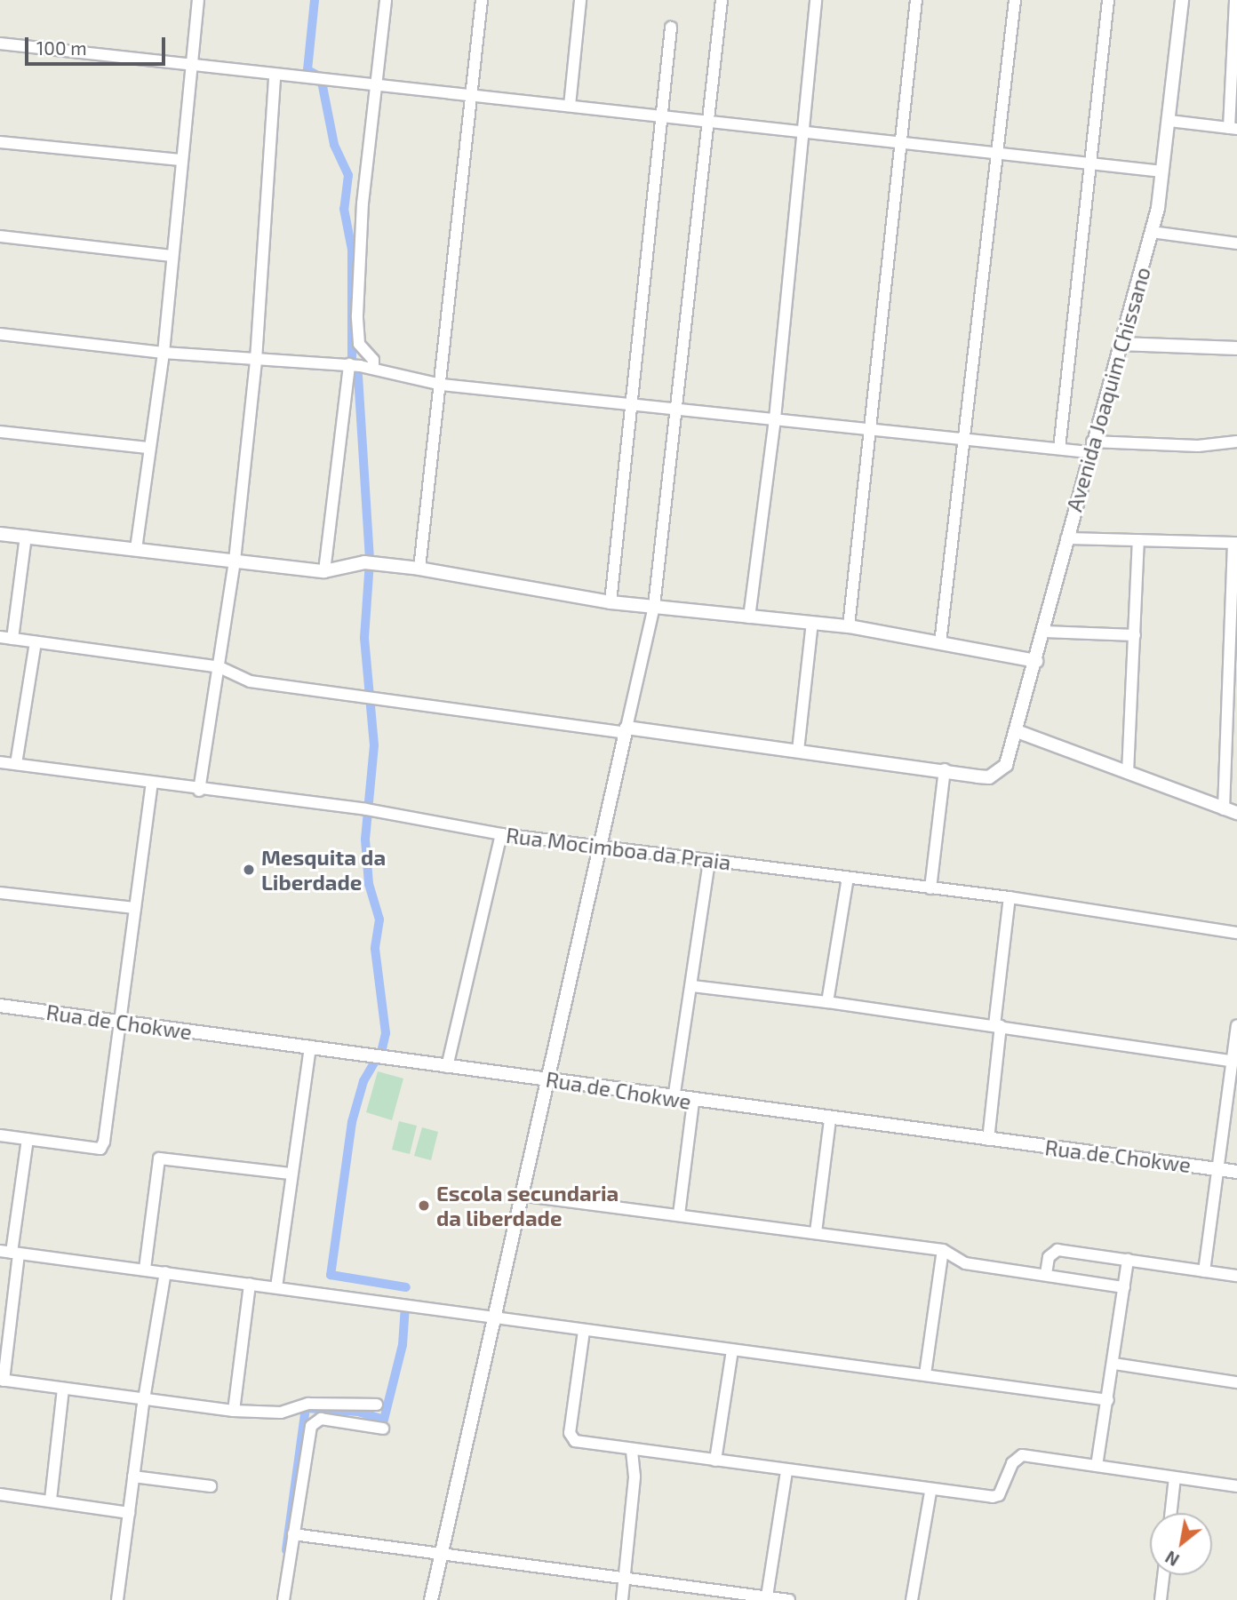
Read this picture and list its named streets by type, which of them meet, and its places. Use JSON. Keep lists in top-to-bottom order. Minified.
{"streets":{"street":["Avenida Joaquim Chissano","Rua Mocimboa da Praia","Rua de Chokwe"]},"places":["Mesquita da Liberdade","Escola secundaria da liberdade"],"scale_bar":"100 m","north":"bottom left"}
